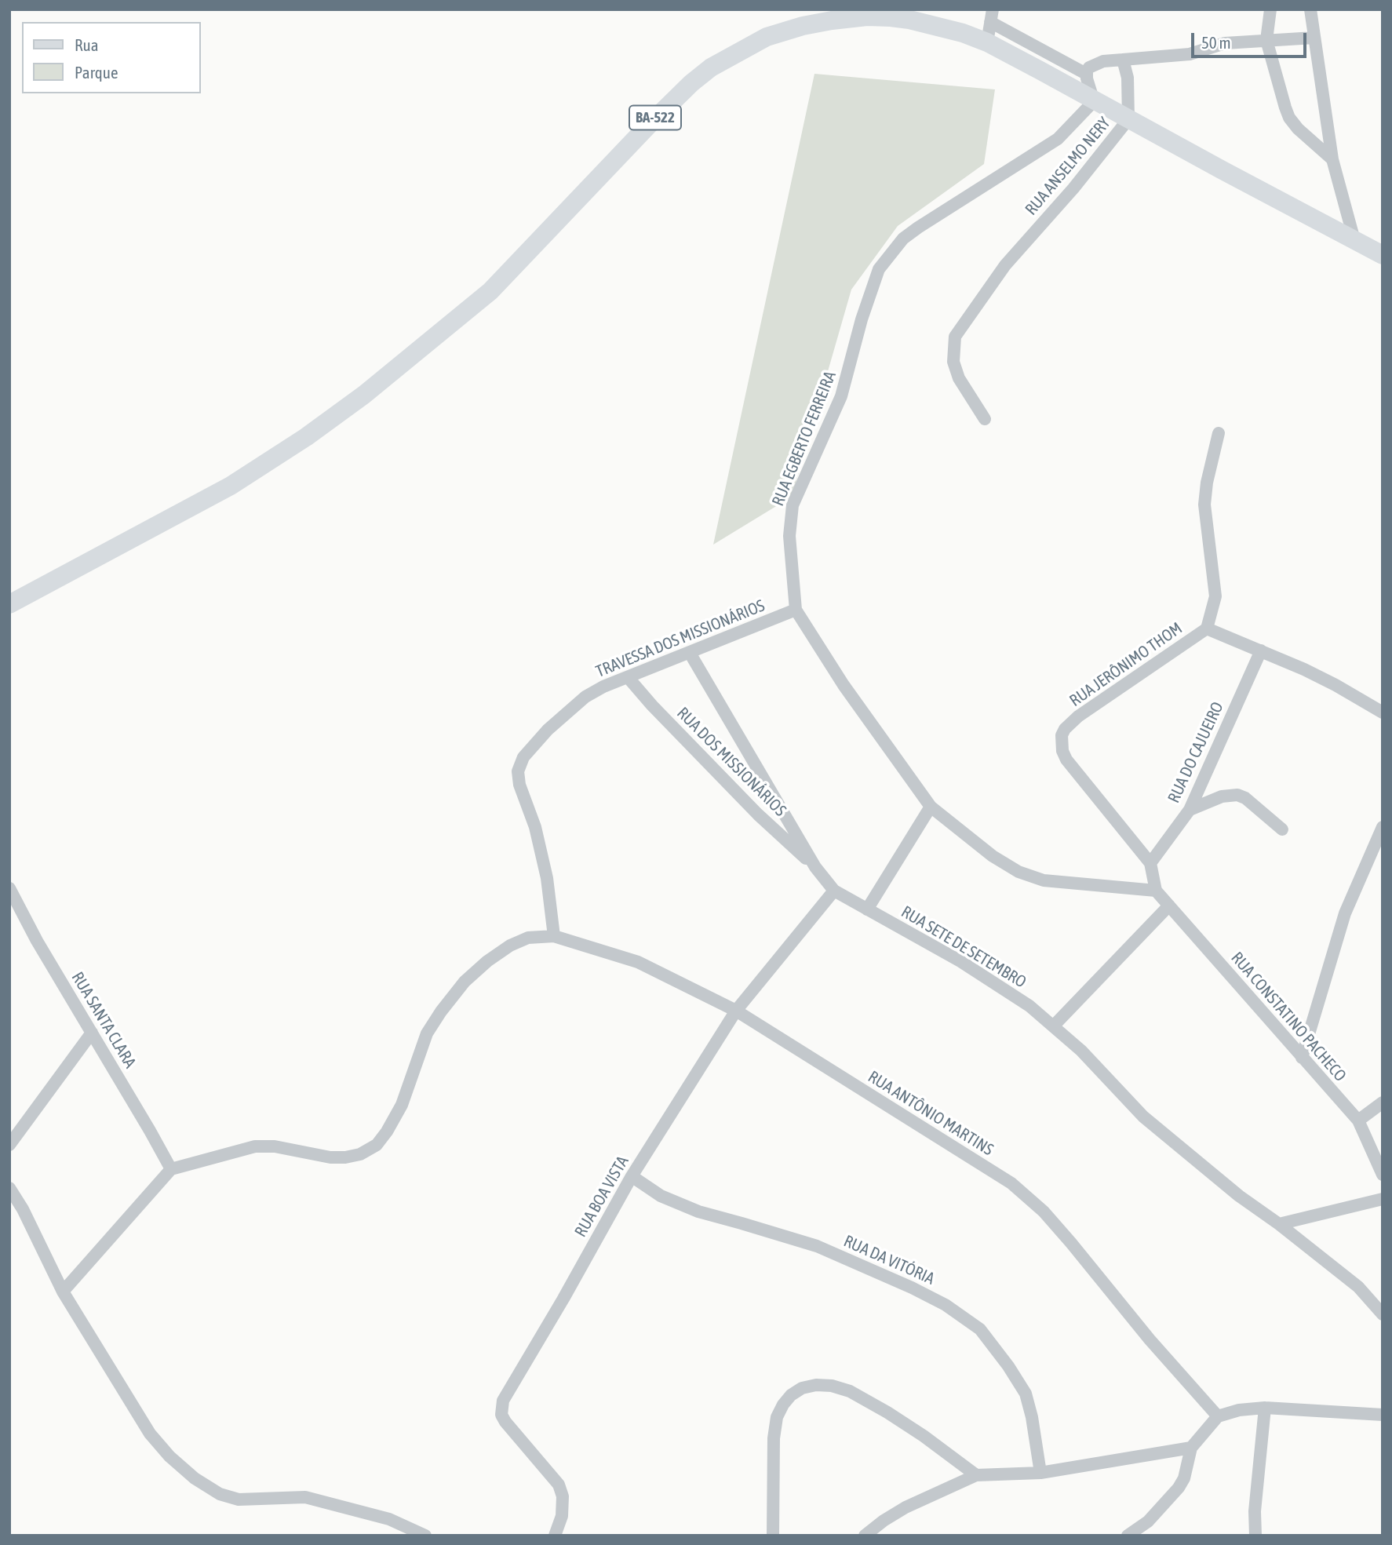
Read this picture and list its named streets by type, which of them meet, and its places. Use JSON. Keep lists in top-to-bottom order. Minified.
{"streets":{"main road":["BA-522"],"street":["RUA ANSELMO NERY","RUA EGBERTO FERREIRA","TRAVESSA DOS MISSIONÁRIOS","RUA JERÔNIMO THOM","RUA DO CAJUEIRO","RUA DOS MISSIONÁRIOS","RUA SETE DE SETEMBRO","RUA CONSTATINO PACHECO","RUA SANTA CLARA","RUA ANTÔNIO MARTINS","RUA BOA VISTA","RUA DA VITÓRIA"]},"crossings":[["BA-522","RUA ANSELMO NERY"],["BA-522","RUA EGBERTO FERREIRA"],["RUA EGBERTO FERREIRA","TRAVESSA DOS MISSIONÁRIOS"],["RUA EGBERTO FERREIRA","RUA CONSTATINO PACHECO"],["TRAVESSA DOS MISSIONÁRIOS","RUA DOS MISSIONÁRIOS"],["TRAVESSA DOS MISSIONÁRIOS","RUA SETE DE SETEMBRO"],["TRAVESSA DOS MISSIONÁRIOS","RUA ANTÔNIO MARTINS"],["RUA JERÔNIMO THOM","RUA DO CAJUEIRO"],["RUA DOS MISSIONÁRIOS","RUA SETE DE SETEMBRO"],["RUA SETE DE SETEMBRO","RUA BOA VISTA"],["RUA ANTÔNIO MARTINS","RUA BOA VISTA"],["RUA BOA VISTA","RUA DA VITÓRIA"]],"legend":["Rua","Parque"],"scale_bar":"50 m"}
